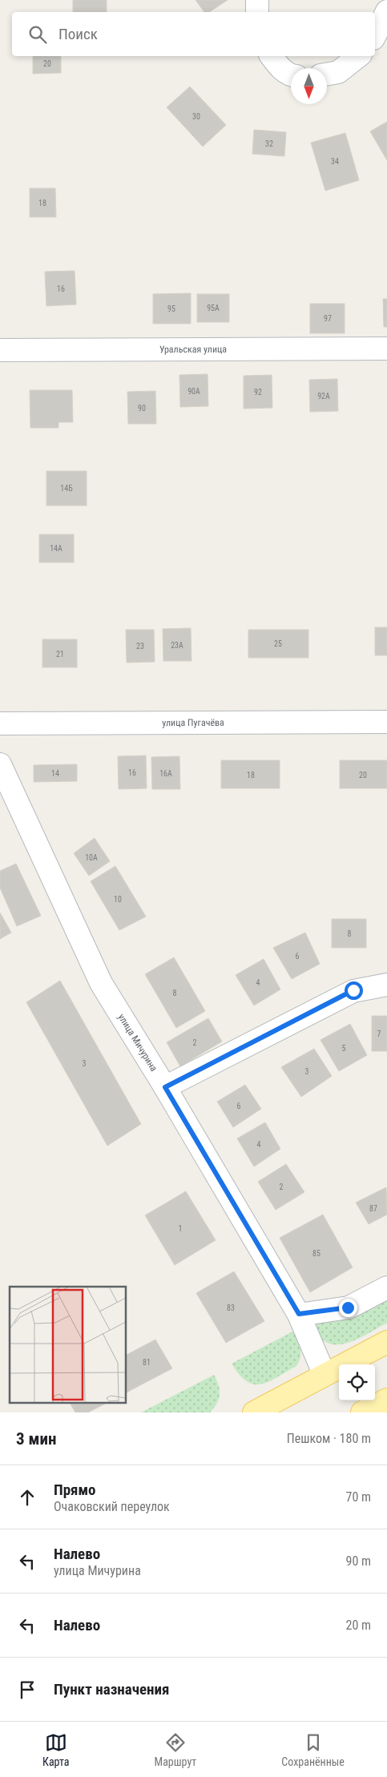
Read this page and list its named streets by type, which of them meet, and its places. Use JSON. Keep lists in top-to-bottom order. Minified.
{"streets":{"street":["Уральская улица","улица Пугачёва","улица Мичурина"]},"house_numbers":["20","30","32","34","18","16","95А","95","97","90А","92","92А","90","14Б","14А","25","23А","23","21","16","14","16А","18","20","10А","10","8","6","4","8","7","2","5","3","3","6","4","2","87","1","85","83","81"],"north":"bottom","page":{"search":"Поиск","heading":["3 мин","Пешком · 180 m"],"list":[["Прямо","Очаковский переулок","70 m"],["Налево","улица Мичурина","90 m"],["Налево","20 m"],"Пункт назначения"],"nav":["Карта","Маршрут","Сохранённые"]}}
